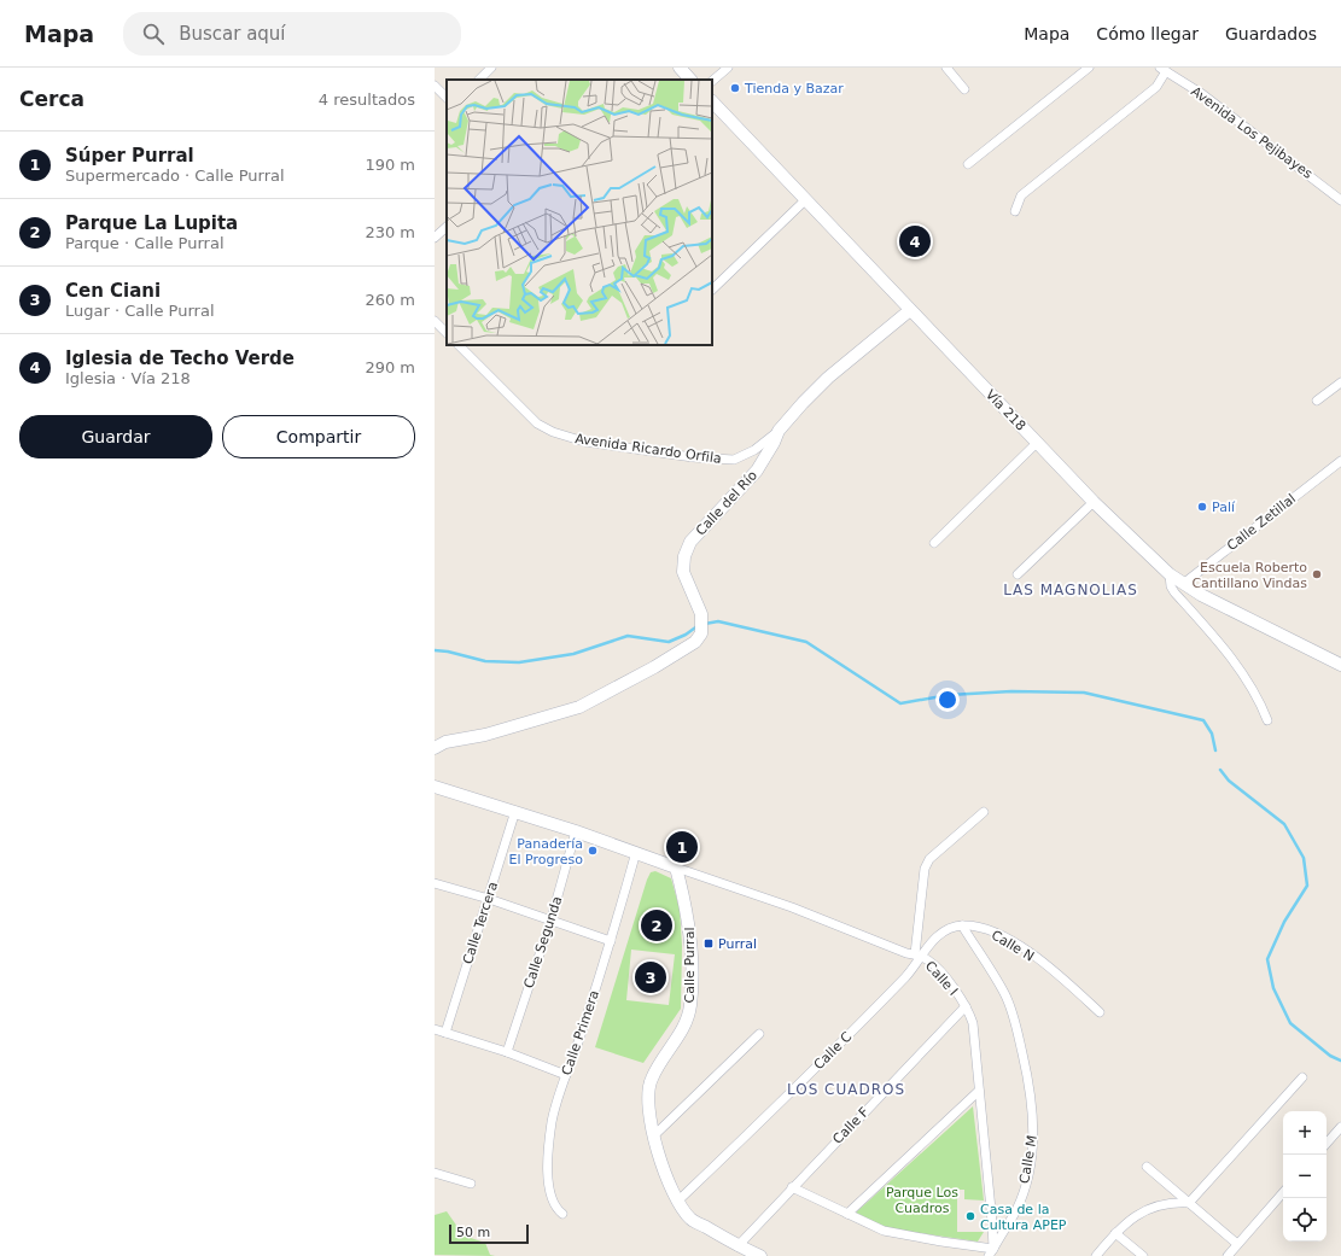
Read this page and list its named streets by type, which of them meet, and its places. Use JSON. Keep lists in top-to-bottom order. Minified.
{"streets":{"street":["Avenida Los Pejibayes","Vía 218","Avenida Ricardo Orfila","Calle del Río","Calle Zetillal","Calle Tercera","Calle Segunda","Calle N","Calle Purral","Calle I","Calle Primera","Calle C","Calle F","Calle M"]},"crossings":[["Vía 218","Calle del Río"],["Vía 218","Calle Zetillal"],["Avenida Ricardo Orfila","Calle del Río"],["Calle N","Calle M"],["Calle Purral","Calle I"],["Calle Purral","Calle C"],["Calle Purral","Calle F"],["Calle I","Calle C"],["Calle I","Calle F"],["Calle I","Calle M"]],"districts":["LAS MAGNOLIAS","LOS CUADROS"],"parks":["Parque Los Cuadros"],"places":{"other":["Tienda y Bazar","Palí","Escuela Roberto Cantillano Vindas","Panadería El Progreso","Casa de la Cultura APEP"],"transit":["Purral"]},"scale_bar":"50 m","page":{"header":"Mapa","search":"Buscar aquí","nav":["Mapa","Cómo llegar","Guardados"],"heading":["Cerca","4 resultados"],"list":[{"mark":"1","name":"Súper Purral","note":"Supermercado · Calle Purral","value":"190 m"},{"mark":"2","name":"Parque La Lupita","note":"Parque · Calle Purral","value":"230 m"},{"mark":"3","name":"Cen Ciani","note":"Lugar · Calle Purral","value":"260 m"},{"mark":"4","name":"Iglesia de Techo Verde","note":"Iglesia · Vía 218","value":"290 m"}],"pins":["4","1","2","3"],"buttons":["Guardar","Compartir"],"map_buttons":["+","−"],"scale":"50 m"}}
